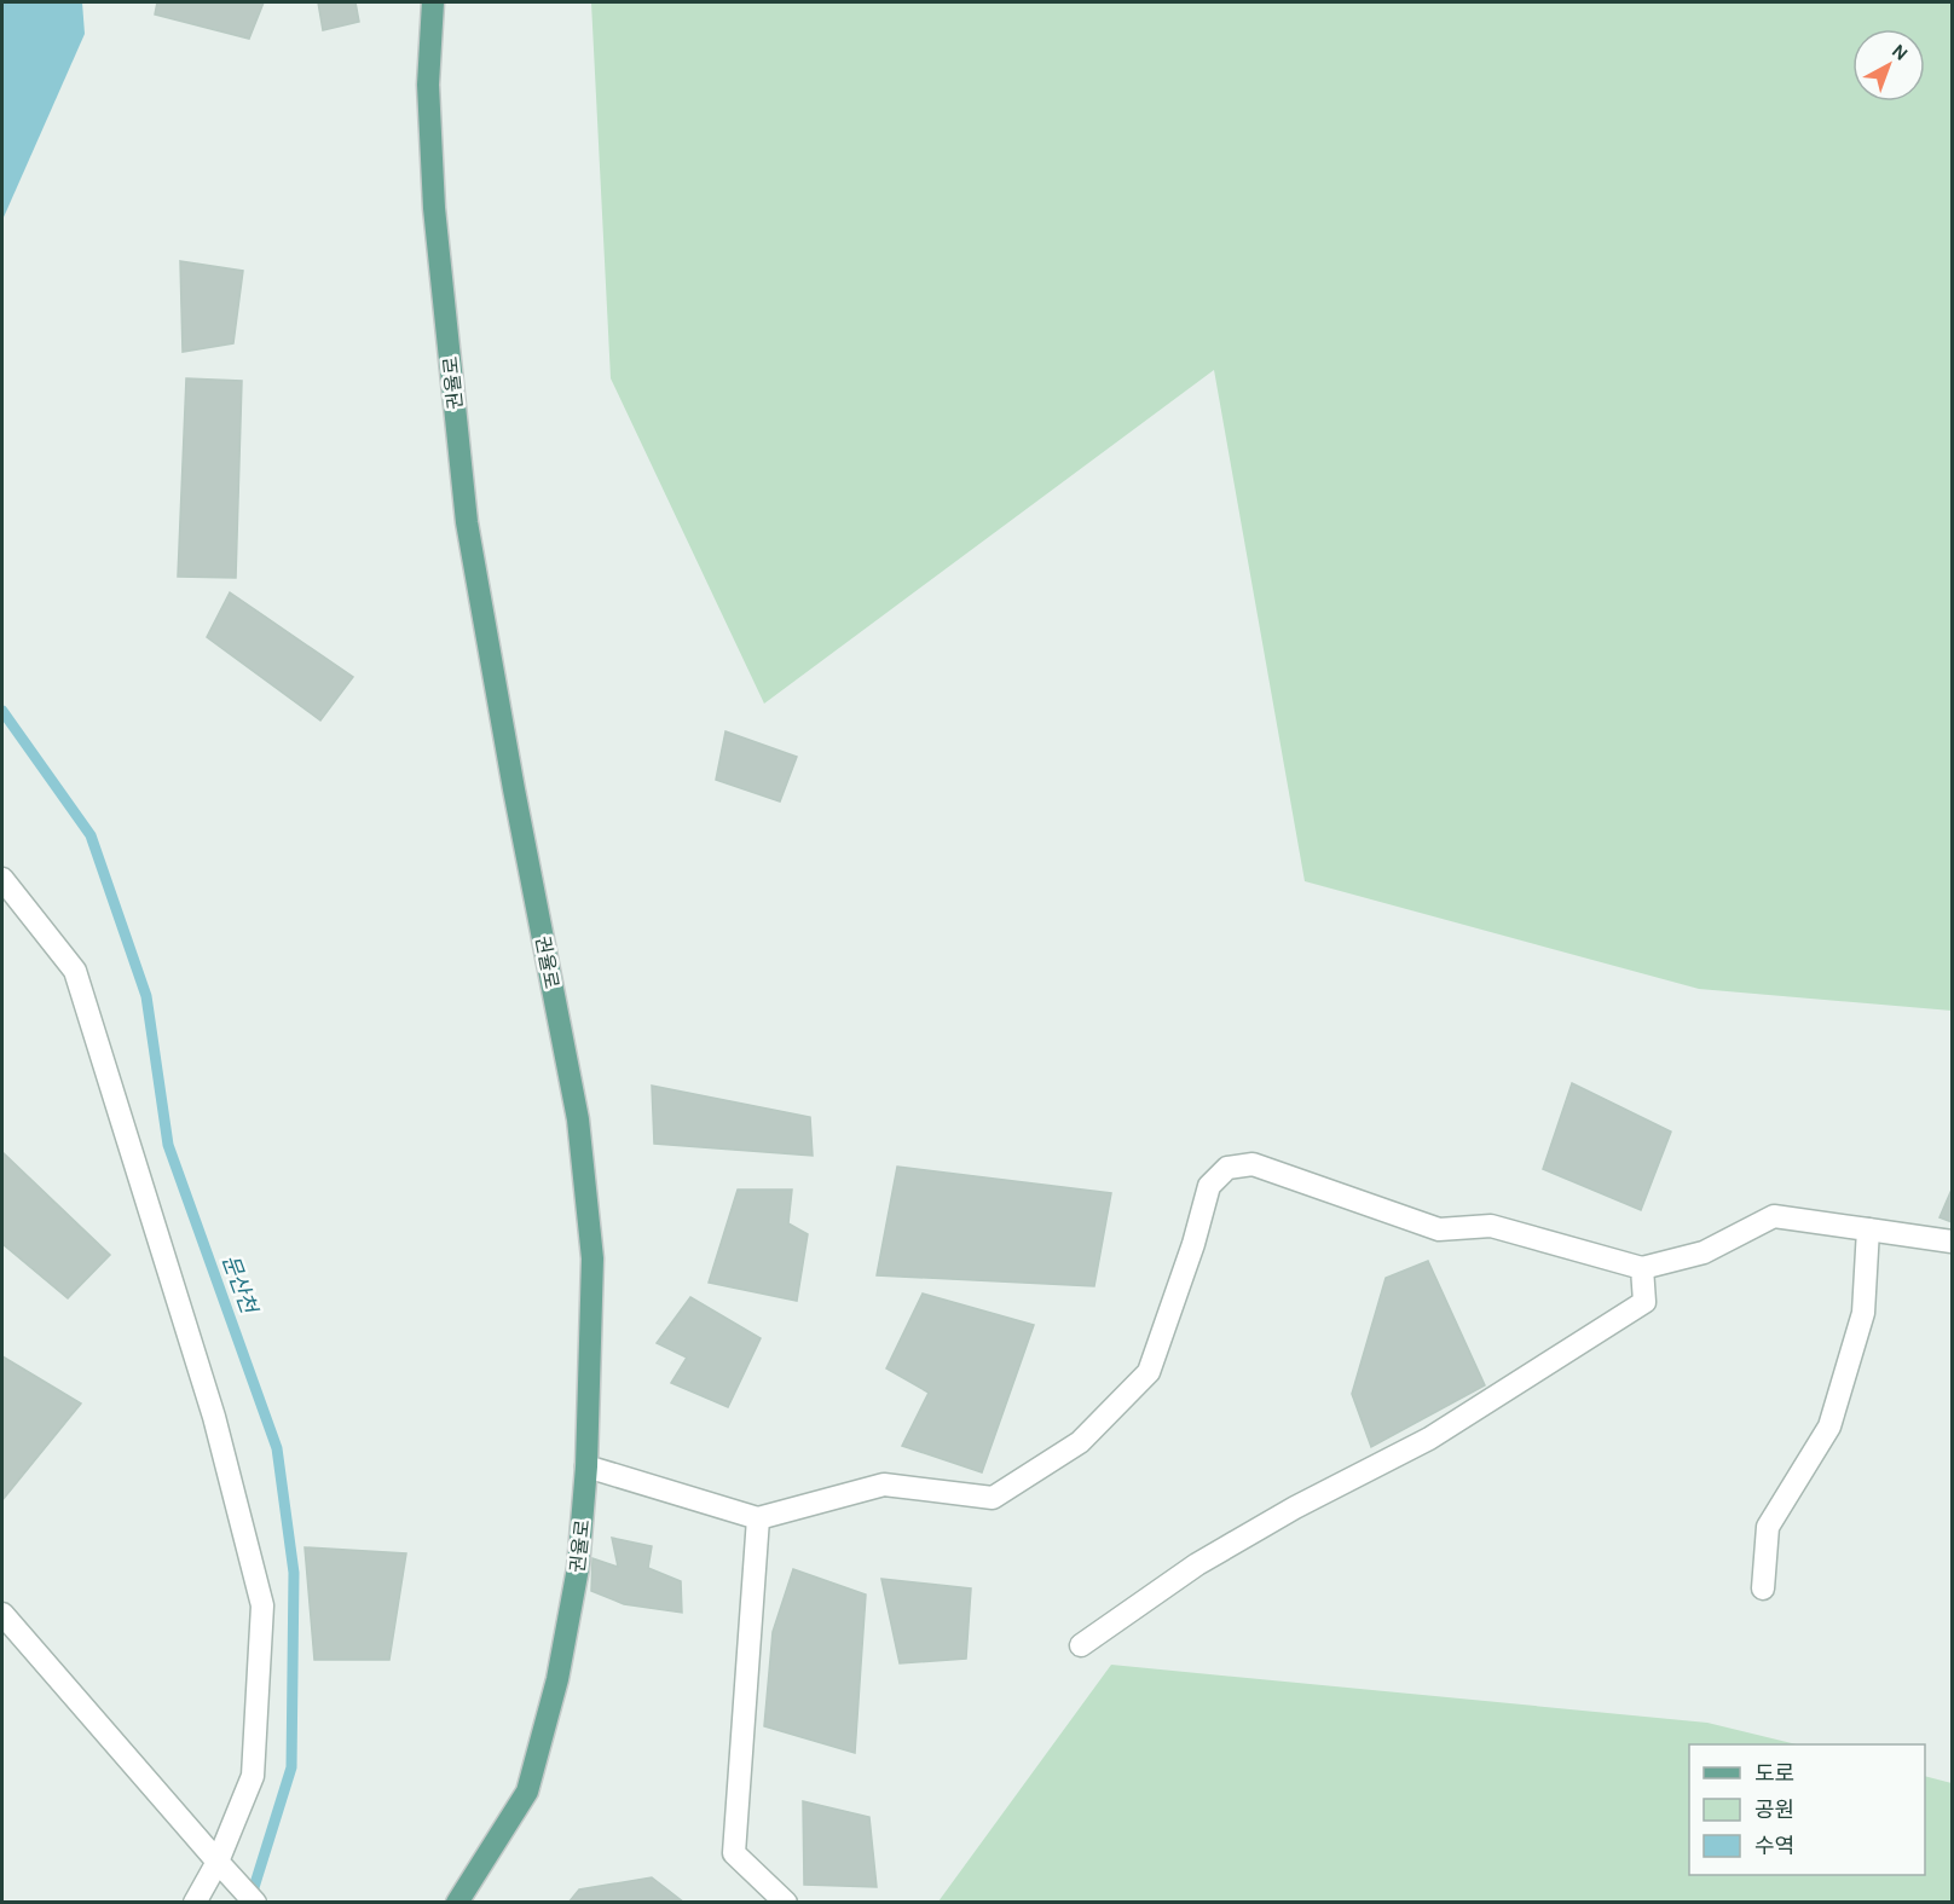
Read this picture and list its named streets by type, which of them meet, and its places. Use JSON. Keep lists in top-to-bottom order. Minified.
{"streets":{"main road":["권율로"]},"water":["문산천"],"legend":["도로","공원","수역"],"north":"top right"}
